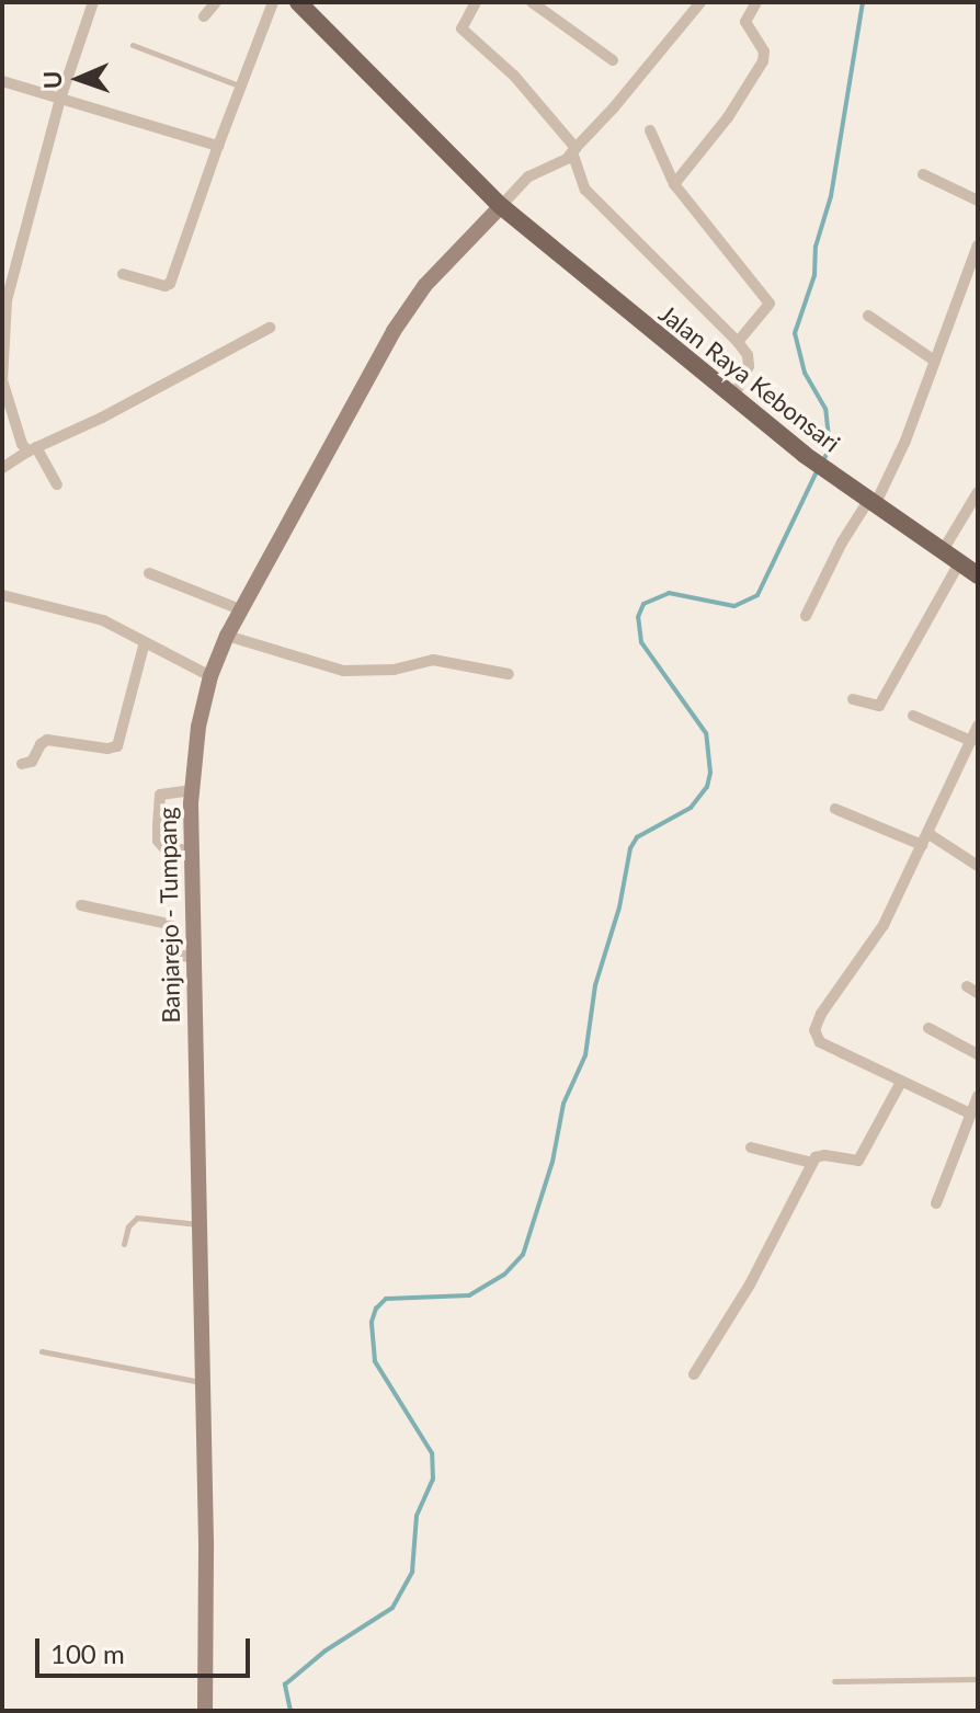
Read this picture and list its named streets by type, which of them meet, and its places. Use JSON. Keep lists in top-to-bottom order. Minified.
{"streets":{"main road":["Jalan Raya Kebonsari","Banjarejo - Tumpang"]},"crossings":[["Jalan Raya Kebonsari","Banjarejo - Tumpang"]],"scale_bar":"100 m","north":"left"}
